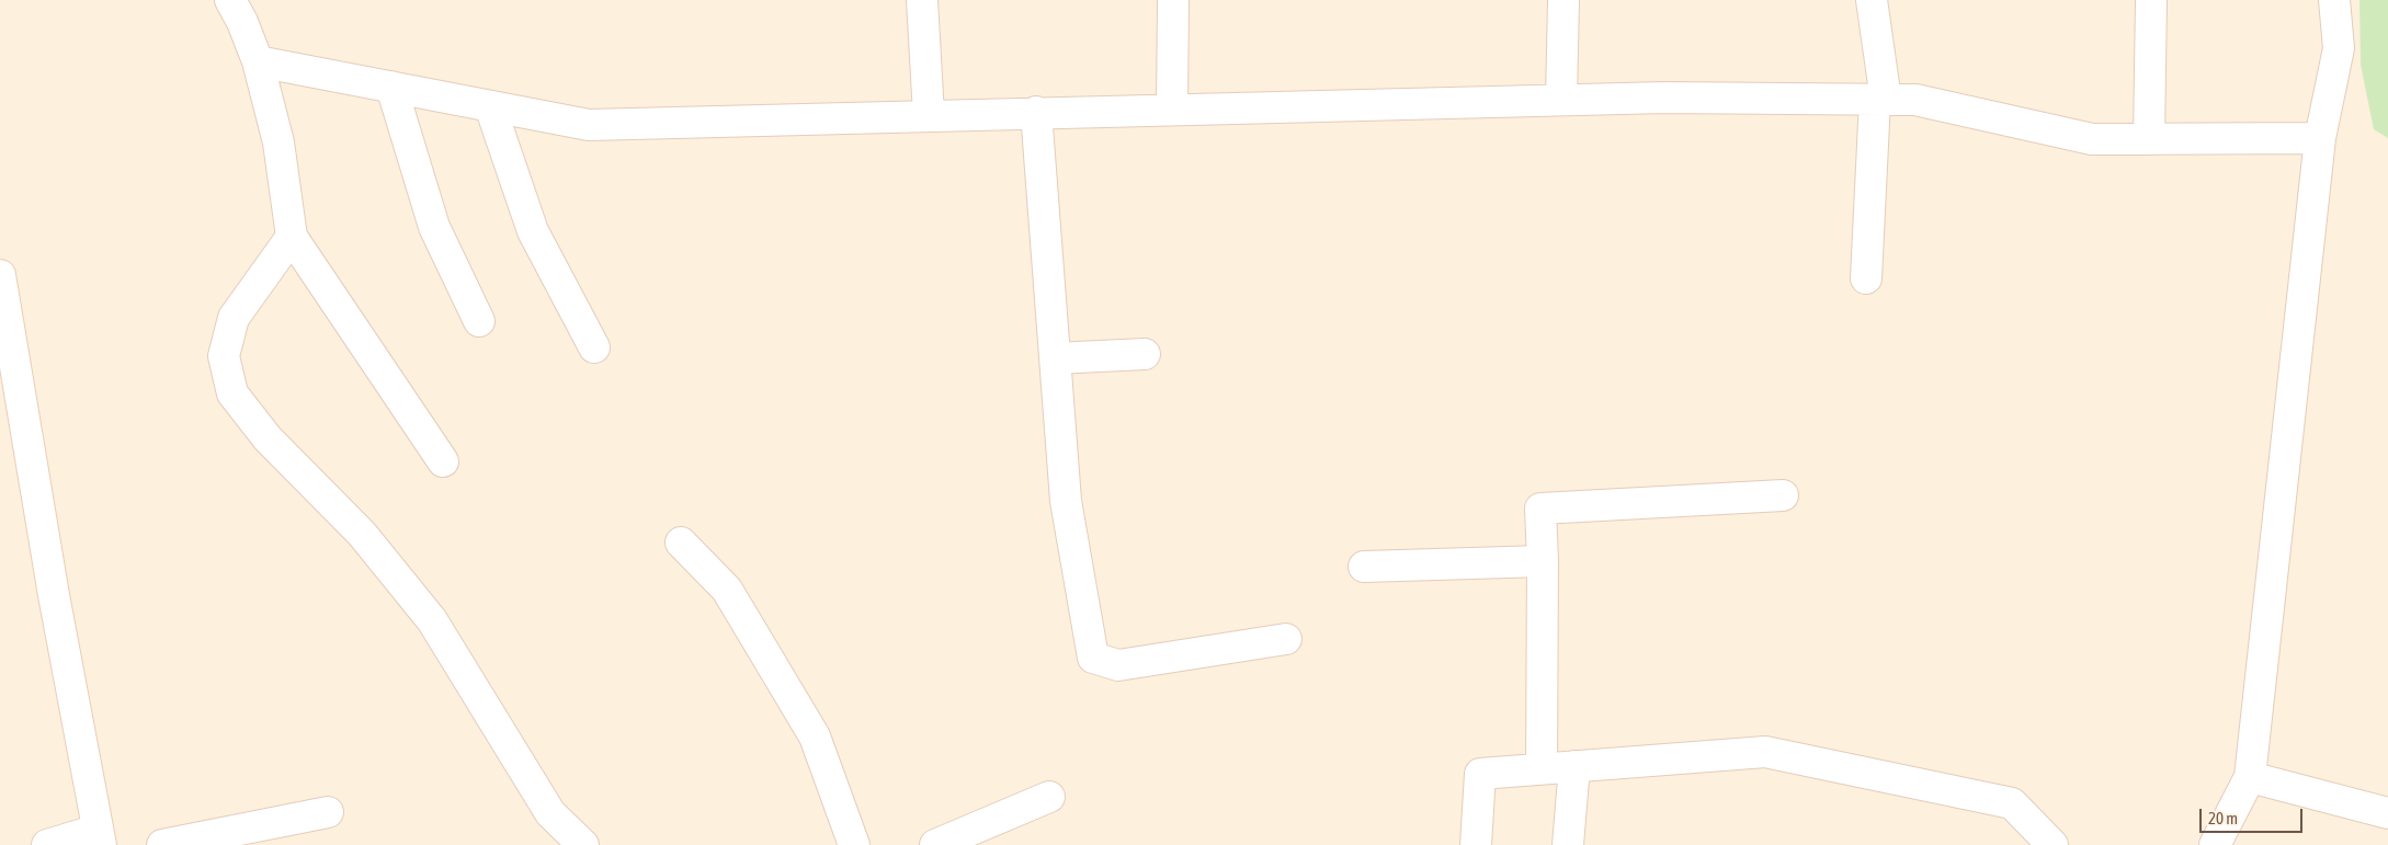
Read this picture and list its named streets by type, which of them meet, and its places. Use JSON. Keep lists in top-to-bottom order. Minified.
{"scale_bar":"20 m"}
